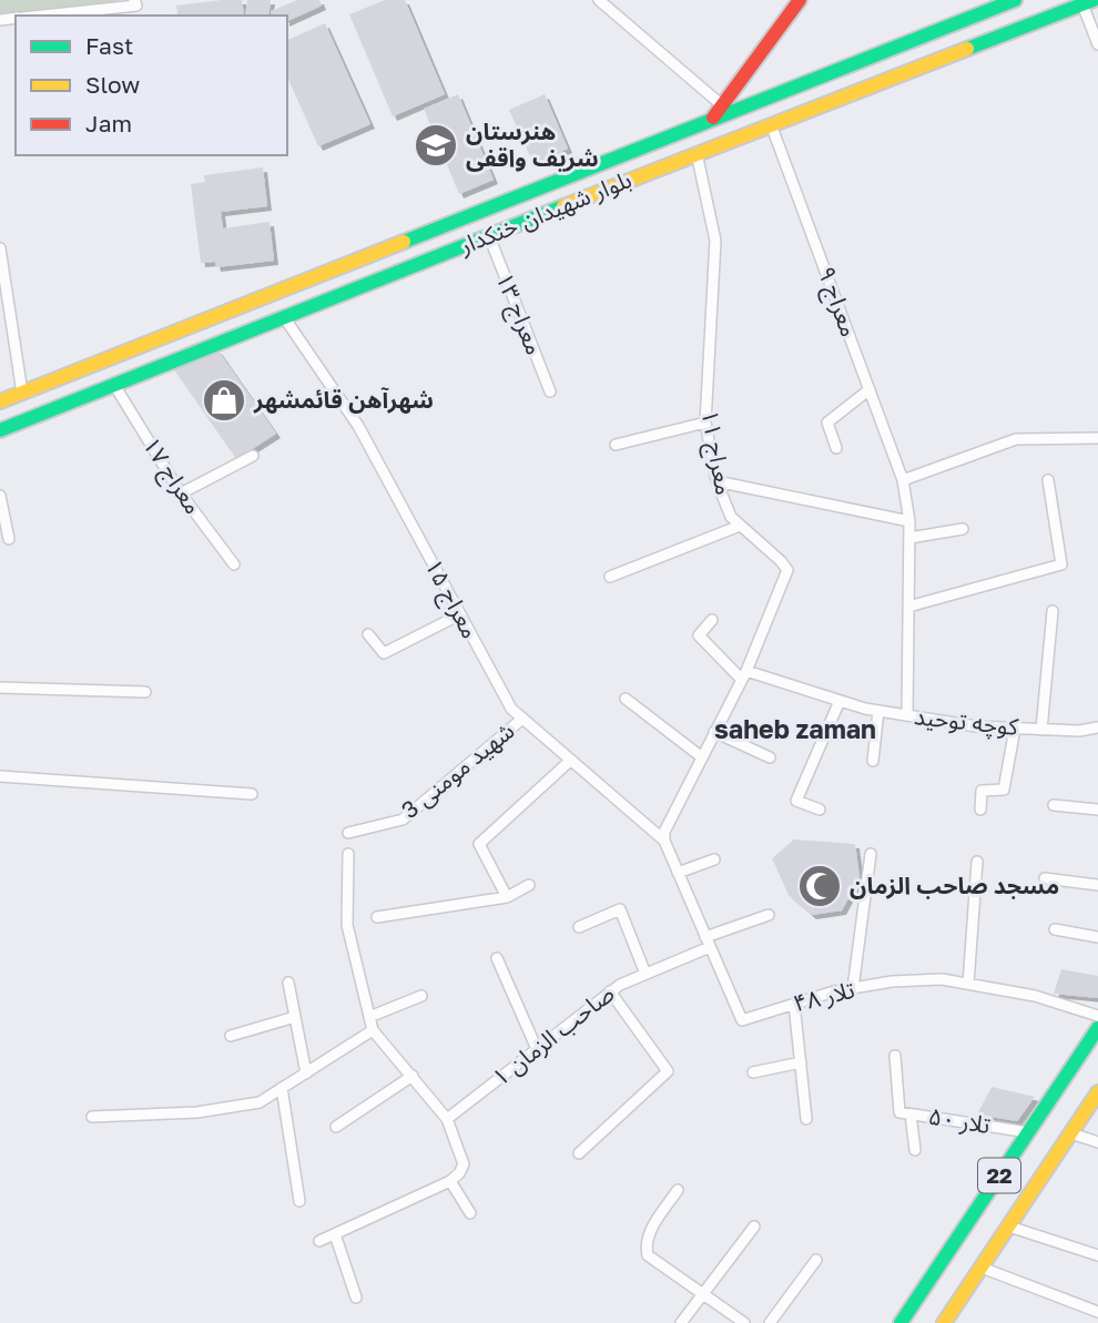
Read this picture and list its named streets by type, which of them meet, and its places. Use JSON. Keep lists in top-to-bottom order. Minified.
{"streets":{"main road":["بلوار شهیدان خنکدار","22"],"street":["معراج ۹","معراج ۱۳","معراج ۱۱","معراج ۱۷","معراج ۱۵","کوچه توحید","شهید مومنی 3","تلار ۴۸","صاحب الزمان ۱","تلار ۵۰"]},"crossings":[["بلوار شهیدان خنکدار","معراج ۹"],["بلوار شهیدان خنکدار","معراج ۱۳"],["بلوار شهیدان خنکدار","معراج ۱۱"],["بلوار شهیدان خنکدار","معراج ۱۷"],["بلوار شهیدان خنکدار","معراج ۱۵"],["معراج ۹","کوچه توحید"],["معراج ۱۱","معراج ۱۵"],["معراج ۱۱","کوچه توحید"],["معراج ۱۱","تلار ۴۸"],["معراج ۱۵","شهید مومنی 3"],["معراج ۱۵","تلار ۴۸"],["تلار ۴۸","صاحب الزمان ۱"],["تلار ۵۰","22"]],"districts":["saheb zaman"],"places":{"school or university":["هنرستان شریف واقفی"],"shop":["شهرآهن قائمشهر"],"mosque":["مسجد صاحب الزمان"]},"legend":["Fast","Slow","Jam"]}
